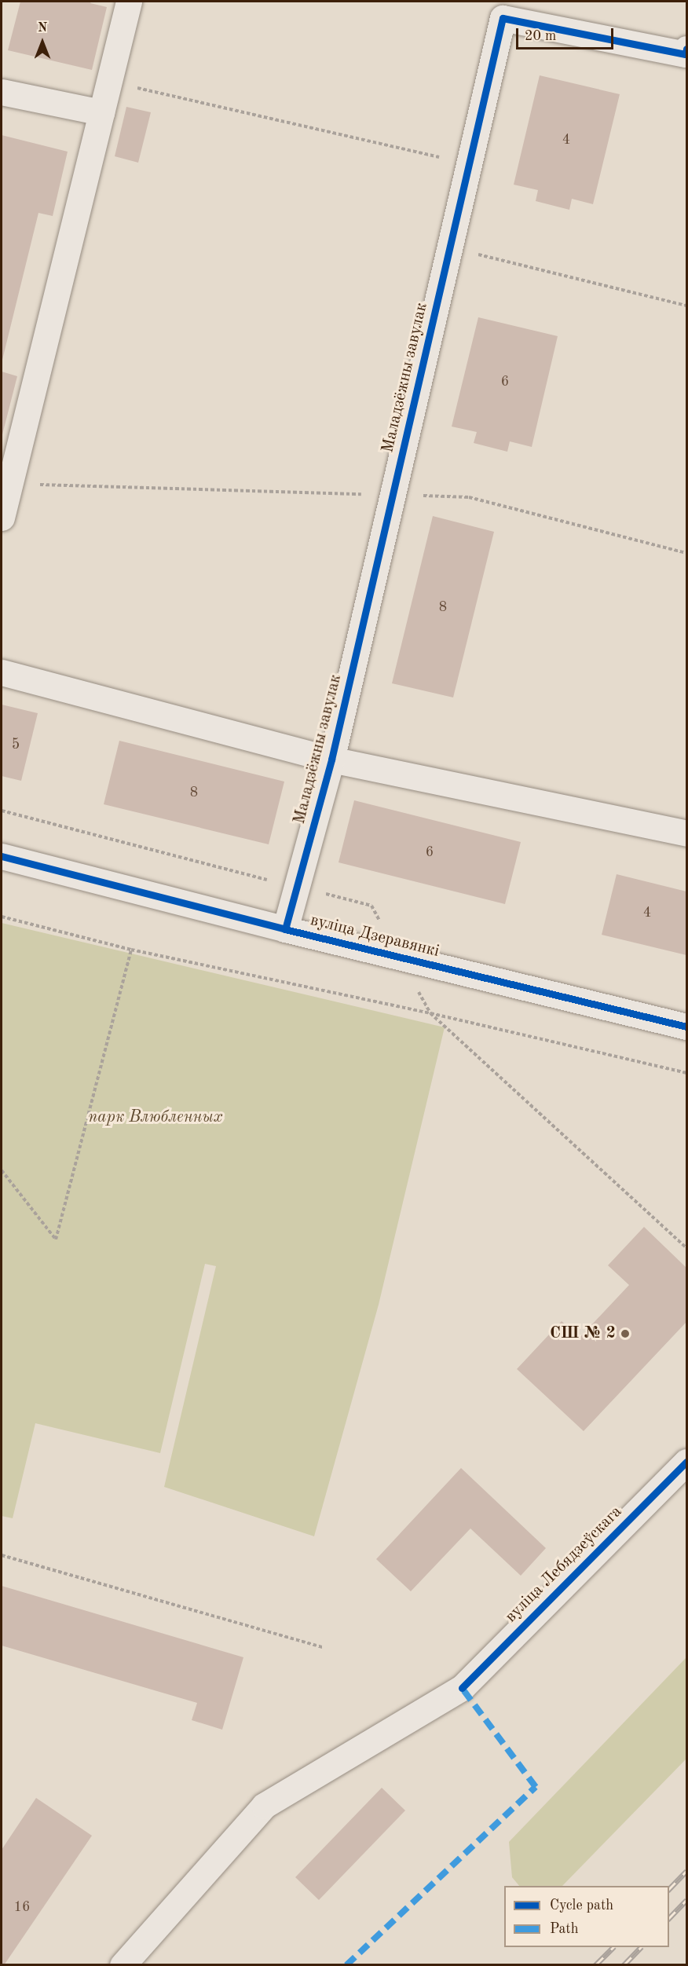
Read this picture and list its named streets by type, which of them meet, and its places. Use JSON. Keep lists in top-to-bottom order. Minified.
{"streets":{"street":["Маладзёжны завулак","вуліца Дзеравянкі","вуліца Лебядзеўскага"]},"crossings":[["Маладзёжны завулак","вуліца Дзеравянкі"]],"parks":["парк Влюбленных"],"places":["СШ № 2"],"house_numbers":["4","6","8","5","8","6","4","16"],"legend":["Cycle path","Path"],"scale_bar":"20 m","north":"top"}
